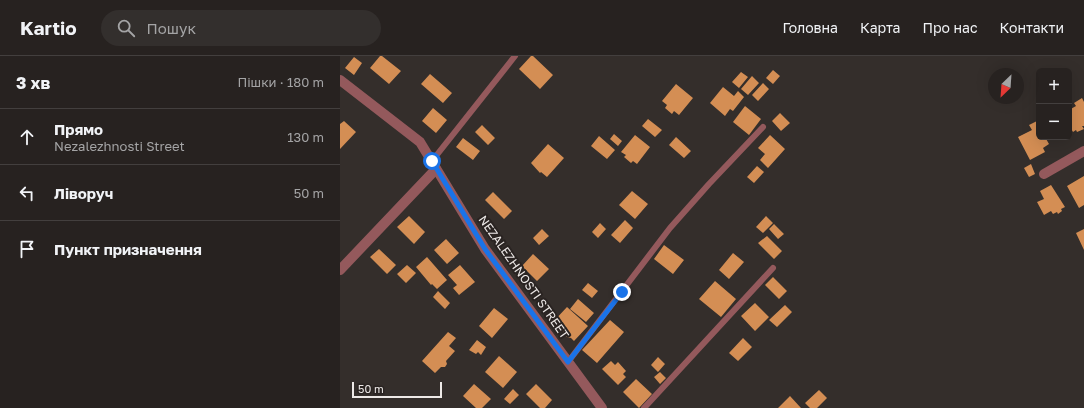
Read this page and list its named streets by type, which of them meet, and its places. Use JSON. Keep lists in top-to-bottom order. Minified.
{"streets":{"street":["NEZALEZHNOSTI STREET"]},"scale_bar":"50 m","north":"bottom left","page":{"header":"Kartio","search":"Пошук","nav":["Головна","Карта","Про нас","Контакти"],"heading":["3 хв","Пішки · 180 m"],"map_buttons":["+","−"],"list":[["Прямо","Nezalezhnosti Street","130 m"],["Ліворуч","50 m"],"Пункт призначення"],"scale":"50 m"}}
